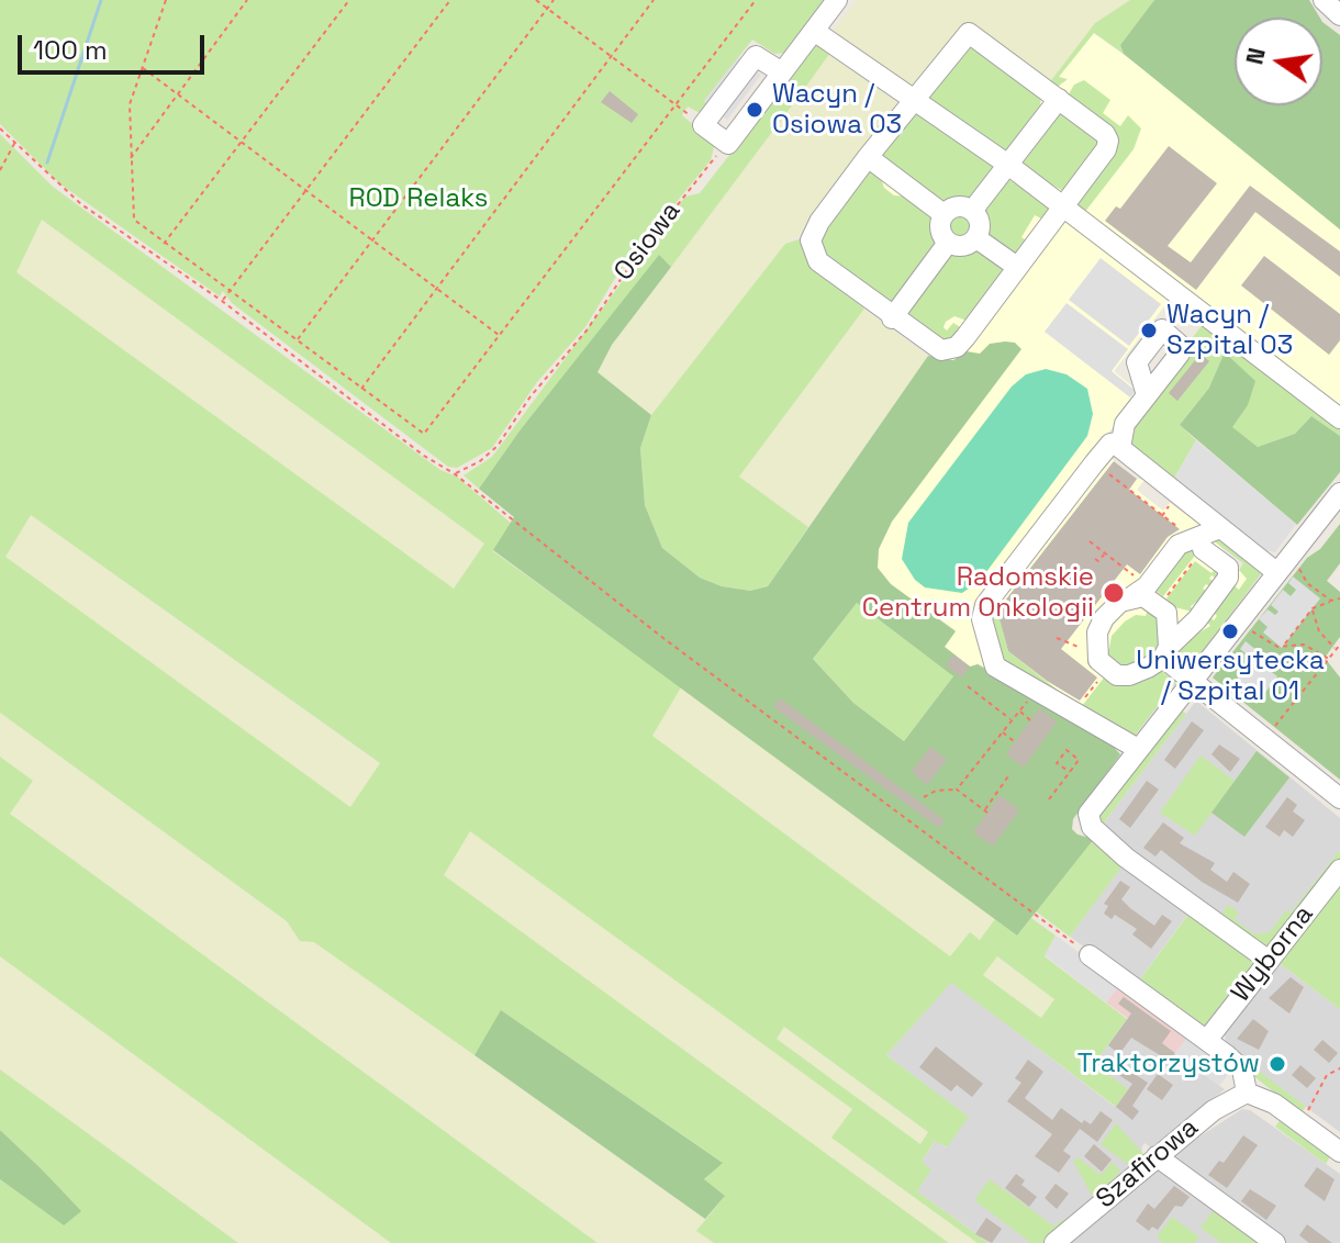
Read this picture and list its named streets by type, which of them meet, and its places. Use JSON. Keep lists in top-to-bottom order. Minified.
{"streets":{"street":["Wyborna","Szafirowa"],"path":["Osiowa"]},"parks":["ROD Relaks"],"places":["Wacyn / Osiowa 03","Wacyn / Szpital 03","Radomskie Centrum Onkologii","Uniwersytecka / Szpital 01","Traktorzystów"],"scale_bar":"100 m","north":"left"}
